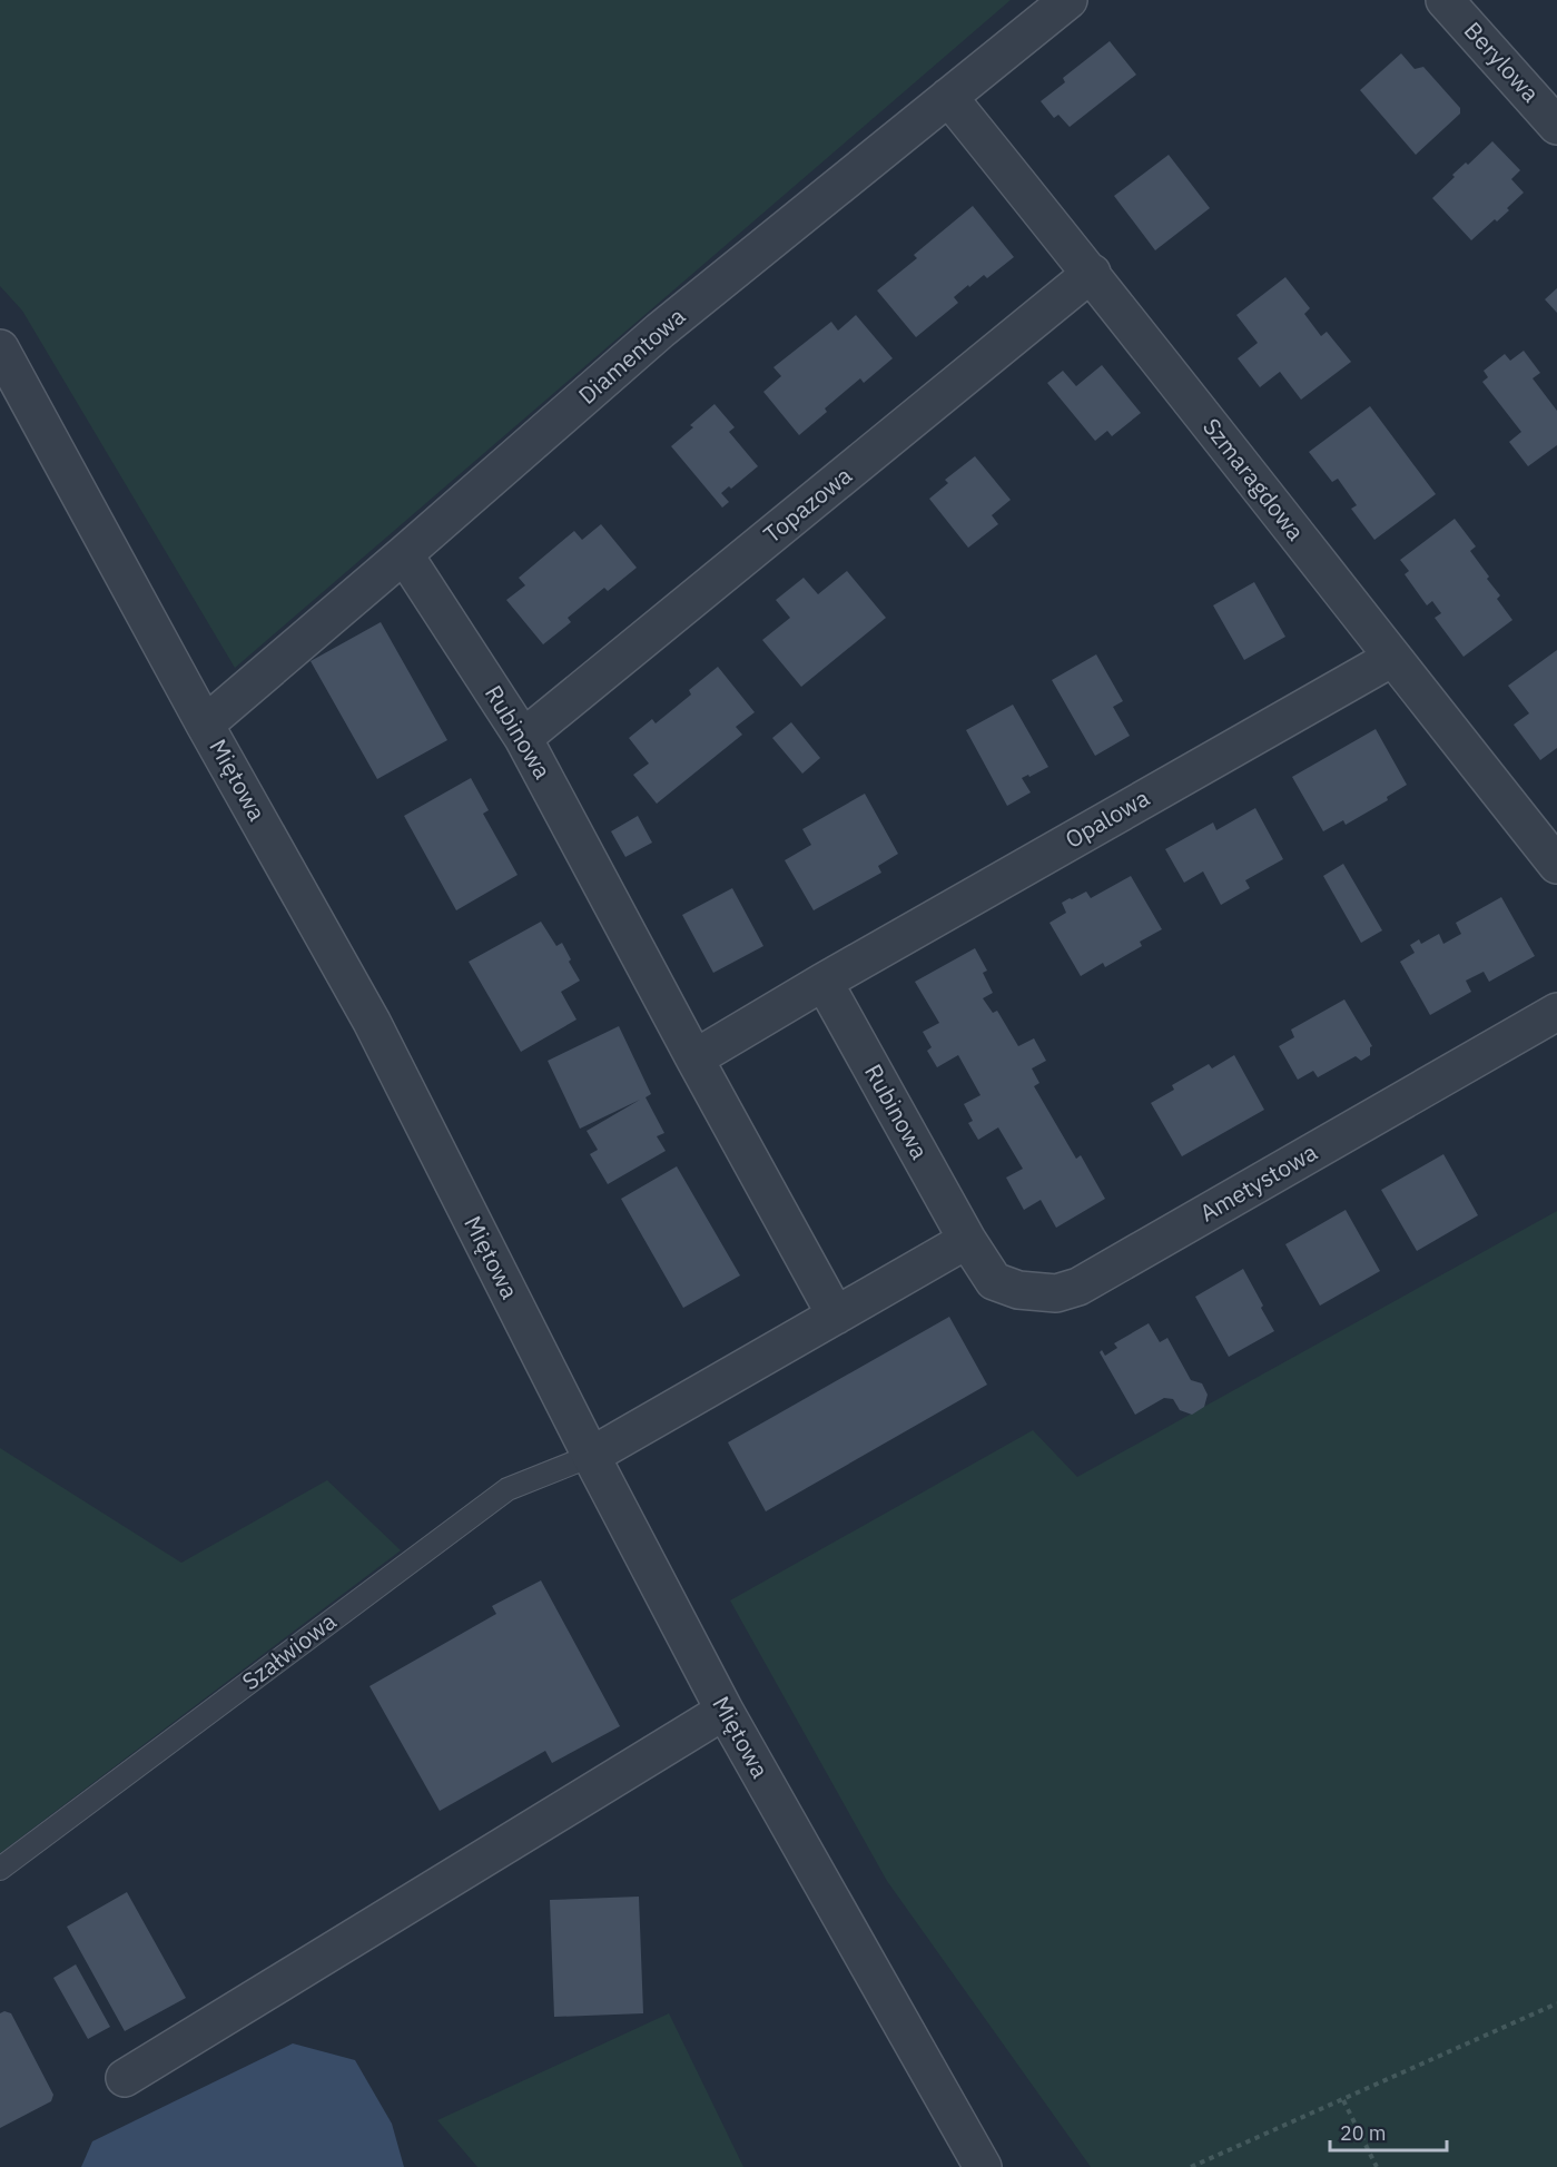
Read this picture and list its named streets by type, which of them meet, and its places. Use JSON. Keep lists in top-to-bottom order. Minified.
{"streets":{"street":["Berylowa","Diamentowa","Szmaragdowa","Topazowa","Rubinowa","Miętowa","Opalowa","Ametystowa"],"lane":["Szałwiowa"]},"crossings":[["Diamentowa","Szmaragdowa"],["Diamentowa","Rubinowa"],["Diamentowa","Miętowa"],["Szmaragdowa","Topazowa"],["Szmaragdowa","Opalowa"],["Topazowa","Rubinowa"],["Rubinowa","Opalowa"],["Rubinowa","Ametystowa"],["Miętowa","Szałwiowa"]],"scale_bar":"20 m"}
